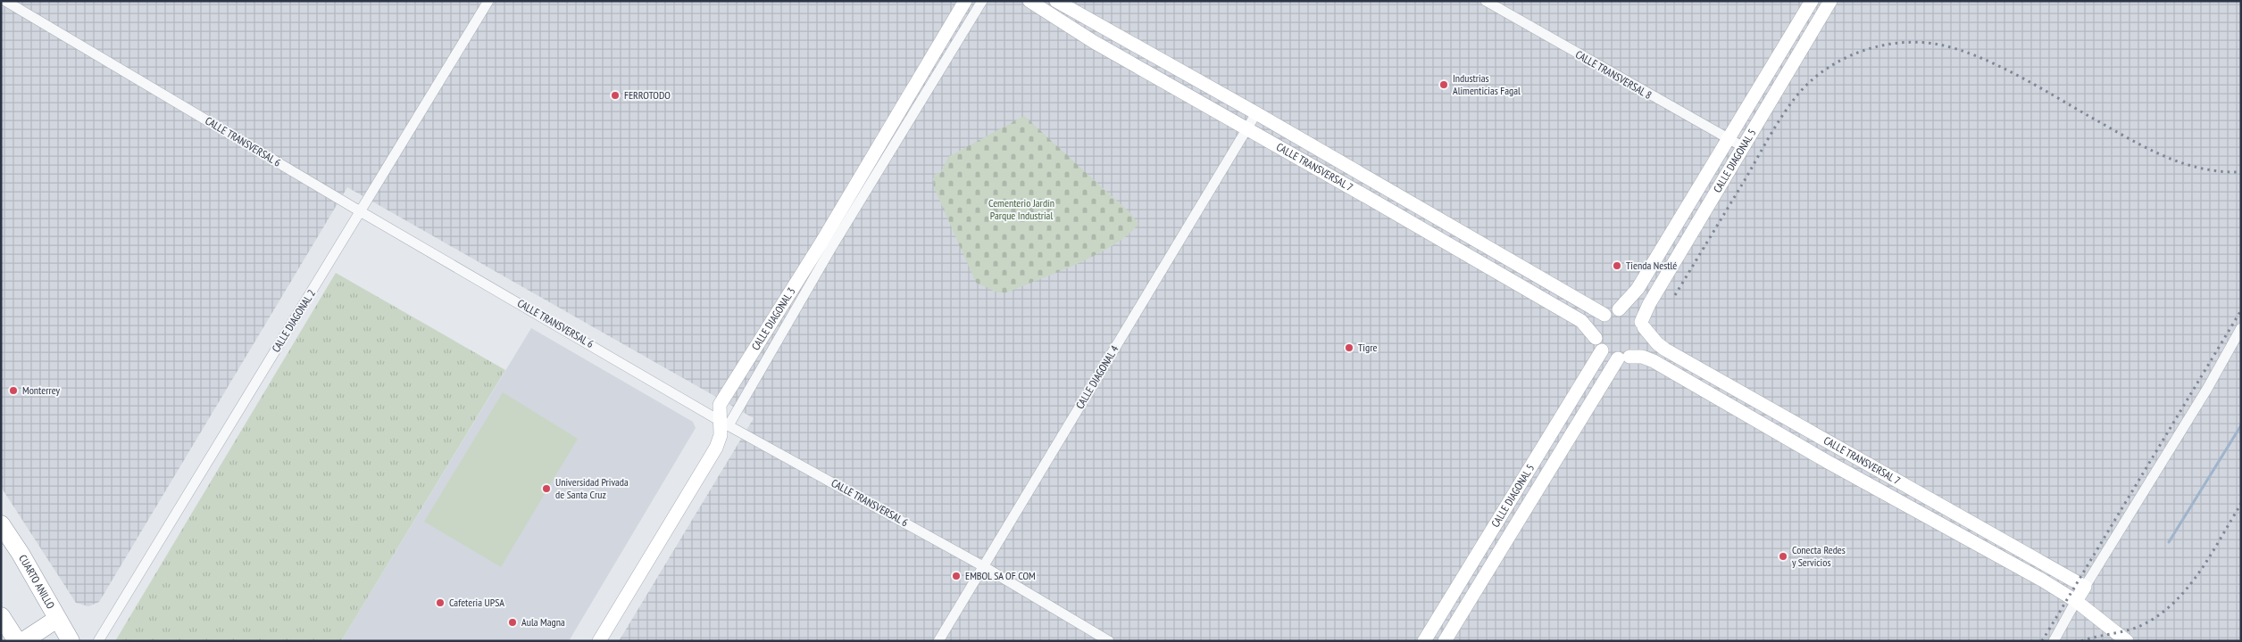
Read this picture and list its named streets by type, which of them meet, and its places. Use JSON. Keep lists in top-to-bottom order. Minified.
{"streets":{"highway":["CUARTO ANILLO"],"street":["CALLE TRANSVERSAL 8","CALLE TRANSVERSAL 6","CALLE DIAGONAL 5","CALLE TRANSVERSAL 7","CALLE DIAGONAL 3","CALLE DIAGONAL 2","CALLE DIAGONAL 4"]},"crossings":[["CALLE TRANSVERSAL 8","CALLE DIAGONAL 5"],["CALLE TRANSVERSAL 6","CALLE DIAGONAL 3"],["CALLE TRANSVERSAL 6","CALLE DIAGONAL 2"],["CALLE TRANSVERSAL 6","CALLE DIAGONAL 4"],["CALLE DIAGONAL 5","CALLE TRANSVERSAL 7"],["CALLE TRANSVERSAL 7","CALLE DIAGONAL 4"]],"parks":["Cementerio Jardín Parque Industrial"],"places":["Industrias Alimenticias Fagal","FERROTODO","Tienda Nestlé","Tigre","Monterrey","Universidad Privada de Santa Cruz","Conecta Redes y Servicios","EMBOL SA OF COM","Cafeteria UPSA","Aula Magna"]}
